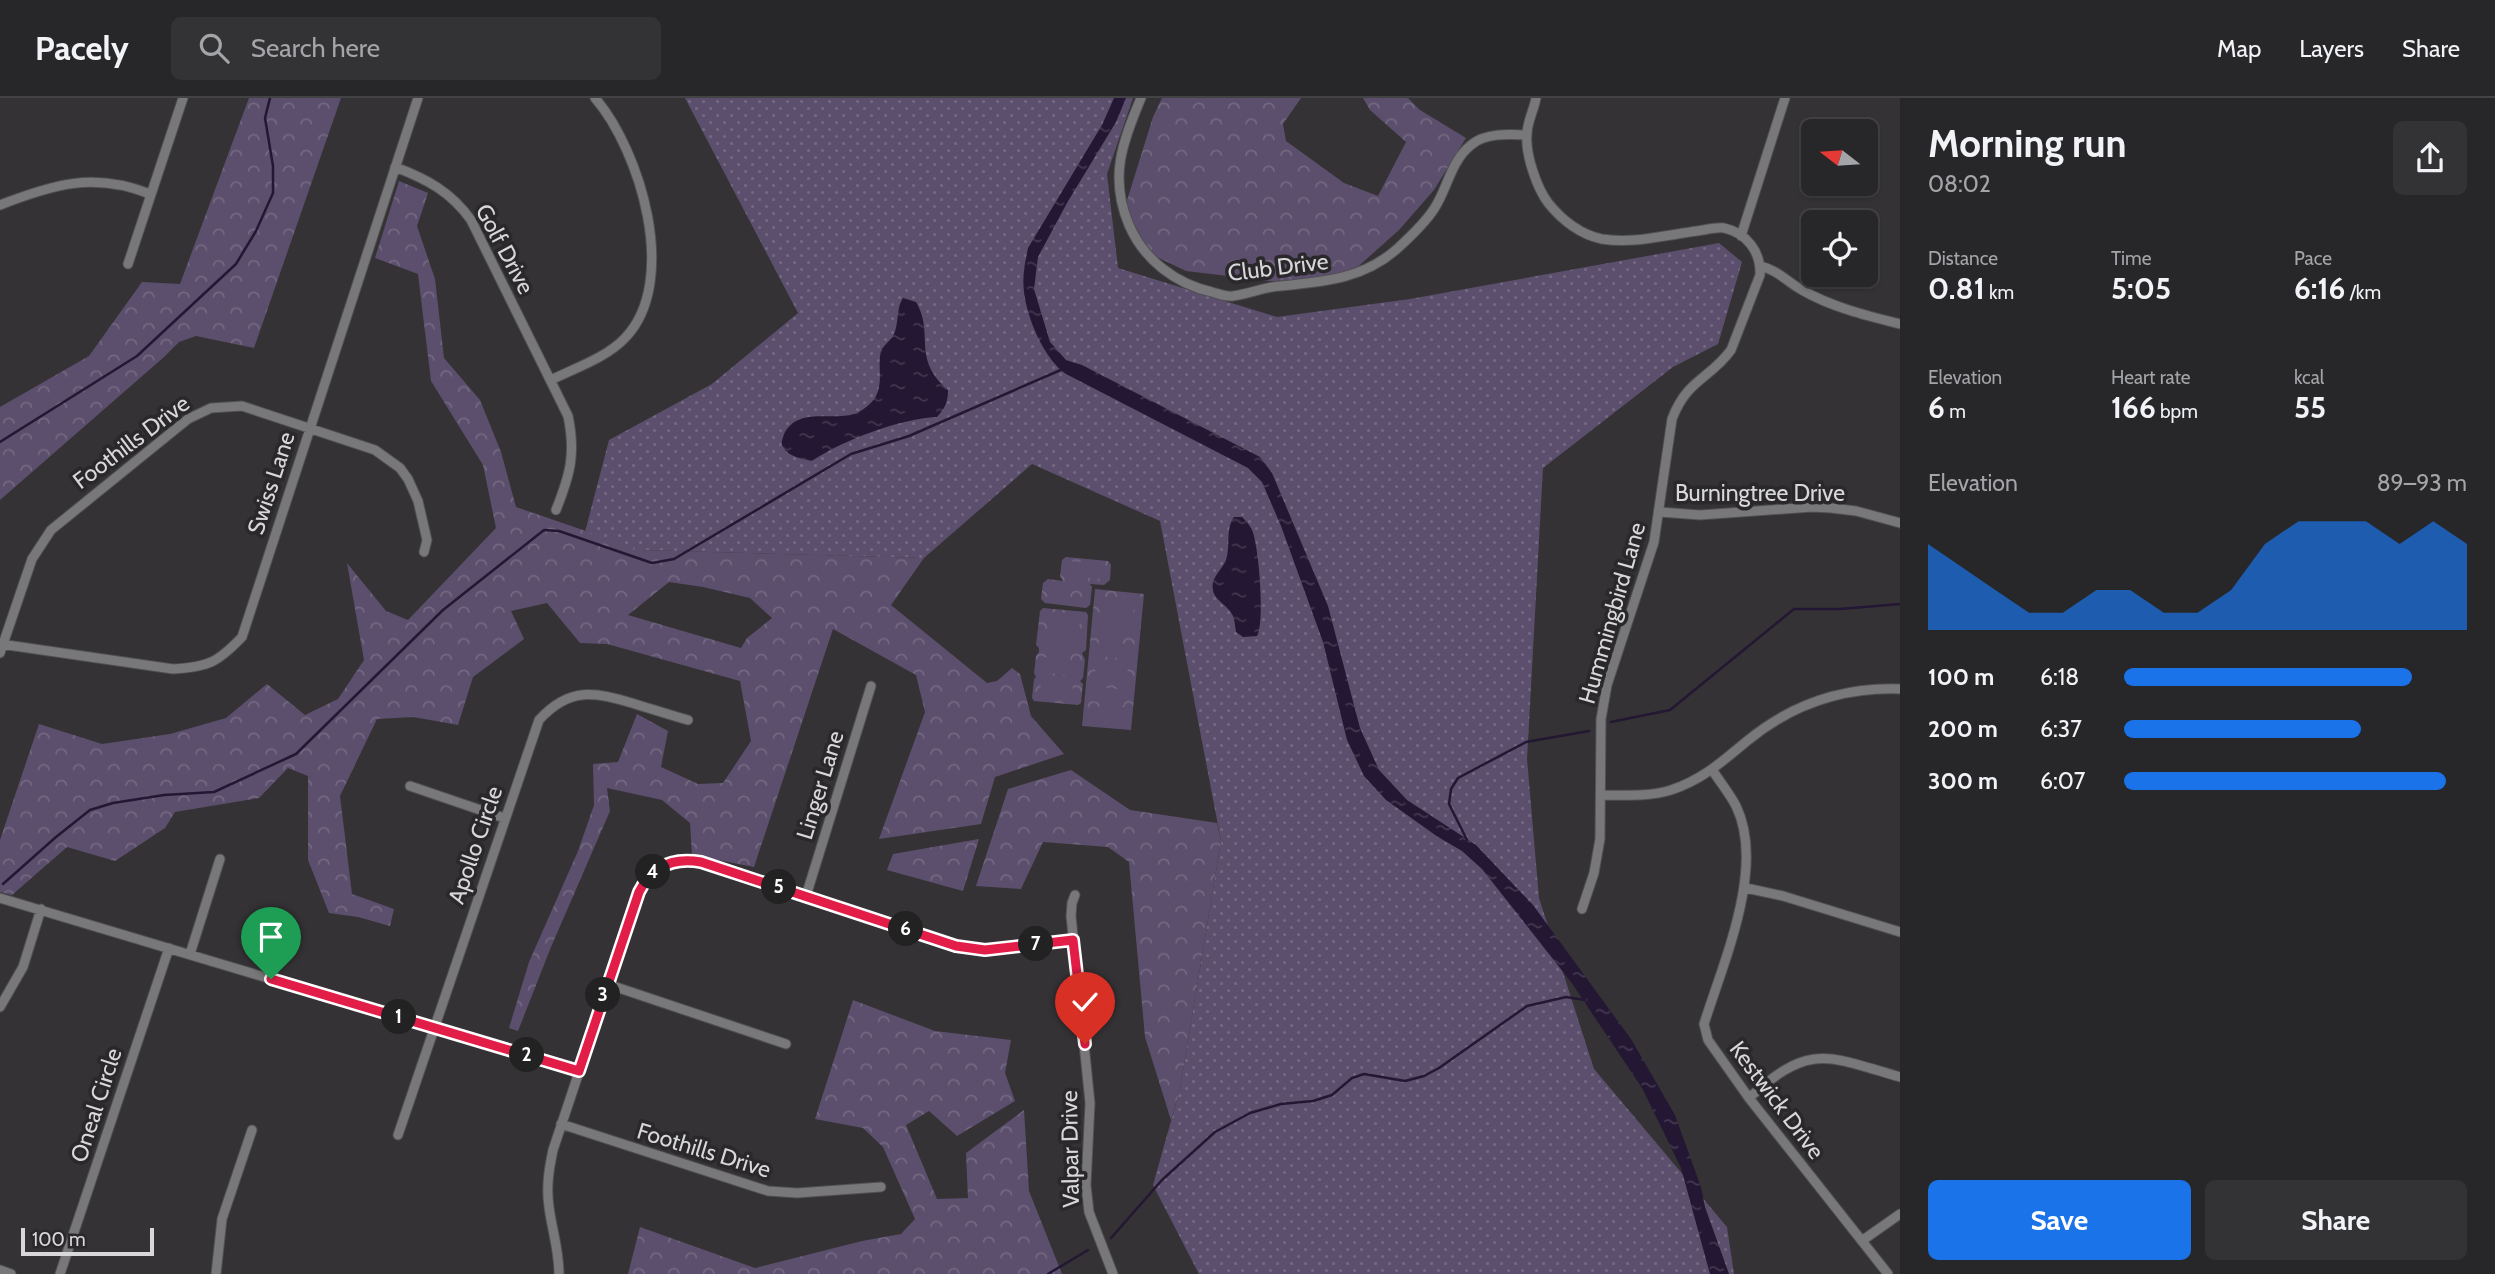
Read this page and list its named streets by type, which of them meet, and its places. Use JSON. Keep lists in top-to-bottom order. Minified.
{"streets":{"street":["Golf Drive","Club Drive","Foothills Drive","Swiss Lane","Burningtree Drive","Hummingbird Lane","Linger Lane","Apollo Circle","Kestwick Drive","Oneal Circle","Valpar Drive"]},"crossings":[["Golf Drive","Swiss Lane"],["Foothills Drive","Swiss Lane"],["Burningtree Drive","Hummingbird Lane"]],"scale_bar":"100 m","north":"left","page":{"header":"Pacely","search":"Search here","nav":["Map","Layers","Share"],"heading":["Morning run","08:02"],"stats":[["Distance","0.81 km"],["Time","5:05"],["Pace","6:16 /km"],["Elevation","6 m"],["Heart rate","166 bpm"],["kcal","55"]],"chart":["Elevation","89–93 m"],"list":[{"name":"100 m","note":"6:18"},{"name":"200 m","note":"6:37"},{"name":"300 m","note":"6:07"}],"pins":["4","5","6","7","3","1","2"],"buttons":["Save","Share"],"scale":"100 m"}}
